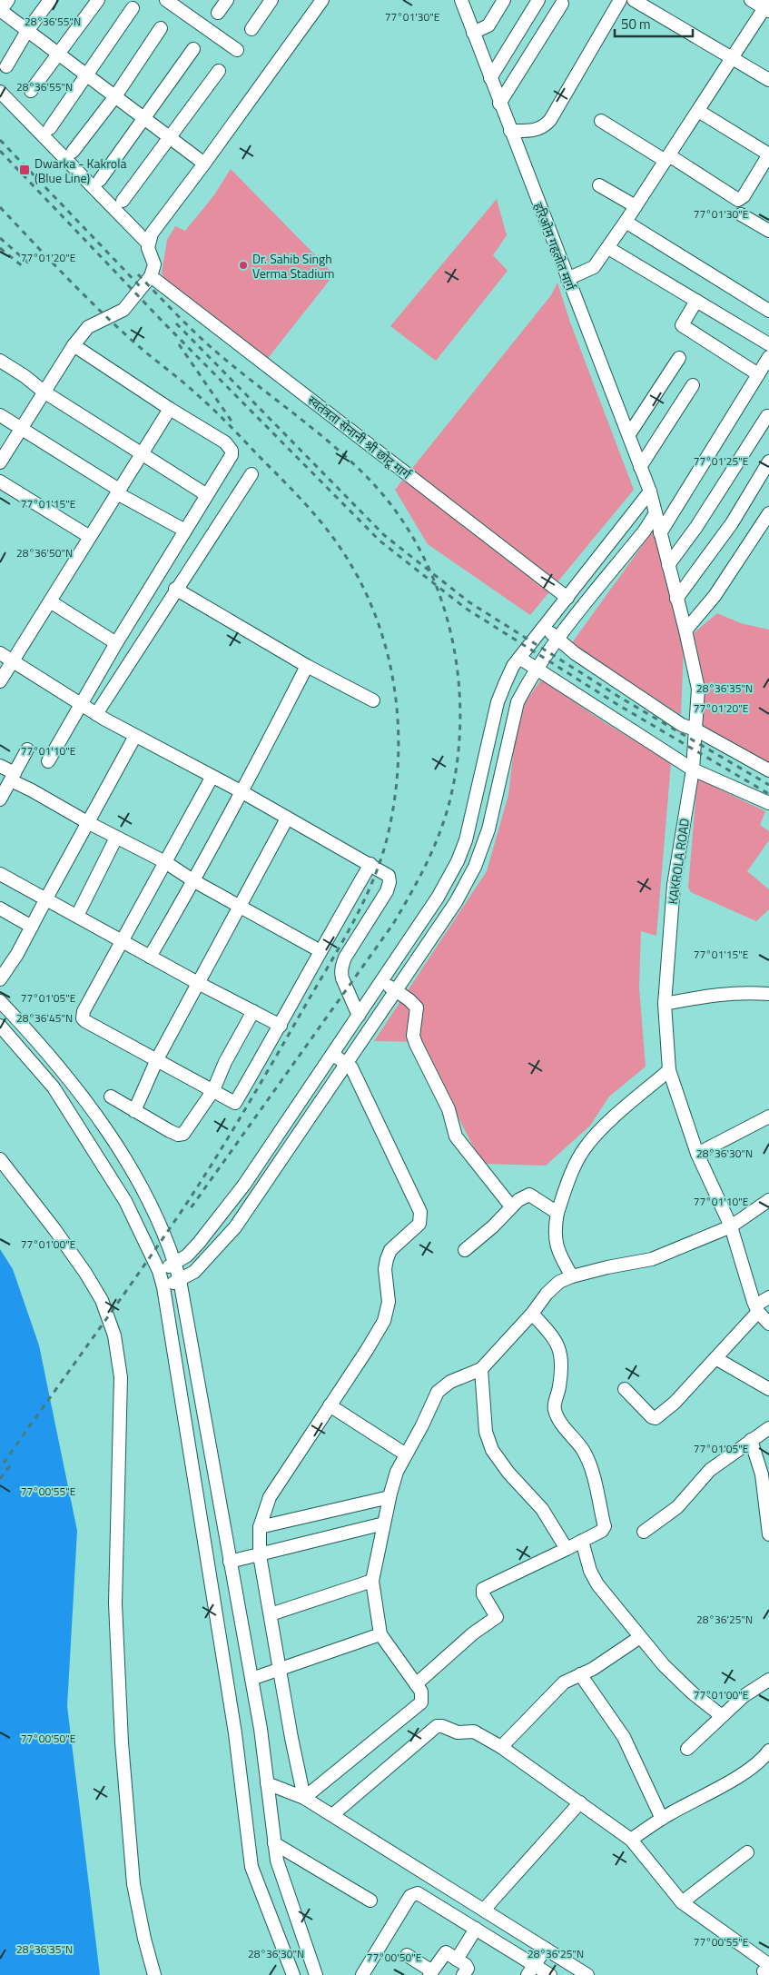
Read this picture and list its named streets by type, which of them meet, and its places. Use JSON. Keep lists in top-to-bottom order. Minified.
{"streets":{"street":["हरिओम गहलोत मार्ग","स्वतंत्रता सेनानी श्री छोटू मार्ग","KAKROLA ROAD"]},"crossings":[["हरिओम गहलोत मार्ग","KAKROLA ROAD"]],"places":{"transit":["Dwarka - Kakrola (Blue Line)"],"other":["Dr. Sahib Singh Verma Stadium"]},"scale_bar":"50 m","coordinates":["77°01'30\"E","28°36'55\"N","77°01'20\"E","77°01'25\"E","77°01'15\"E","28°36'50\"N","28°36'35\"N","77°01'10\"E","77°01'05\"E","28°36'45\"N","28°36'30\"N","77°01'00\"E","77°00'55\"E","28°36'25\"N","77°00'50\"E"]}
